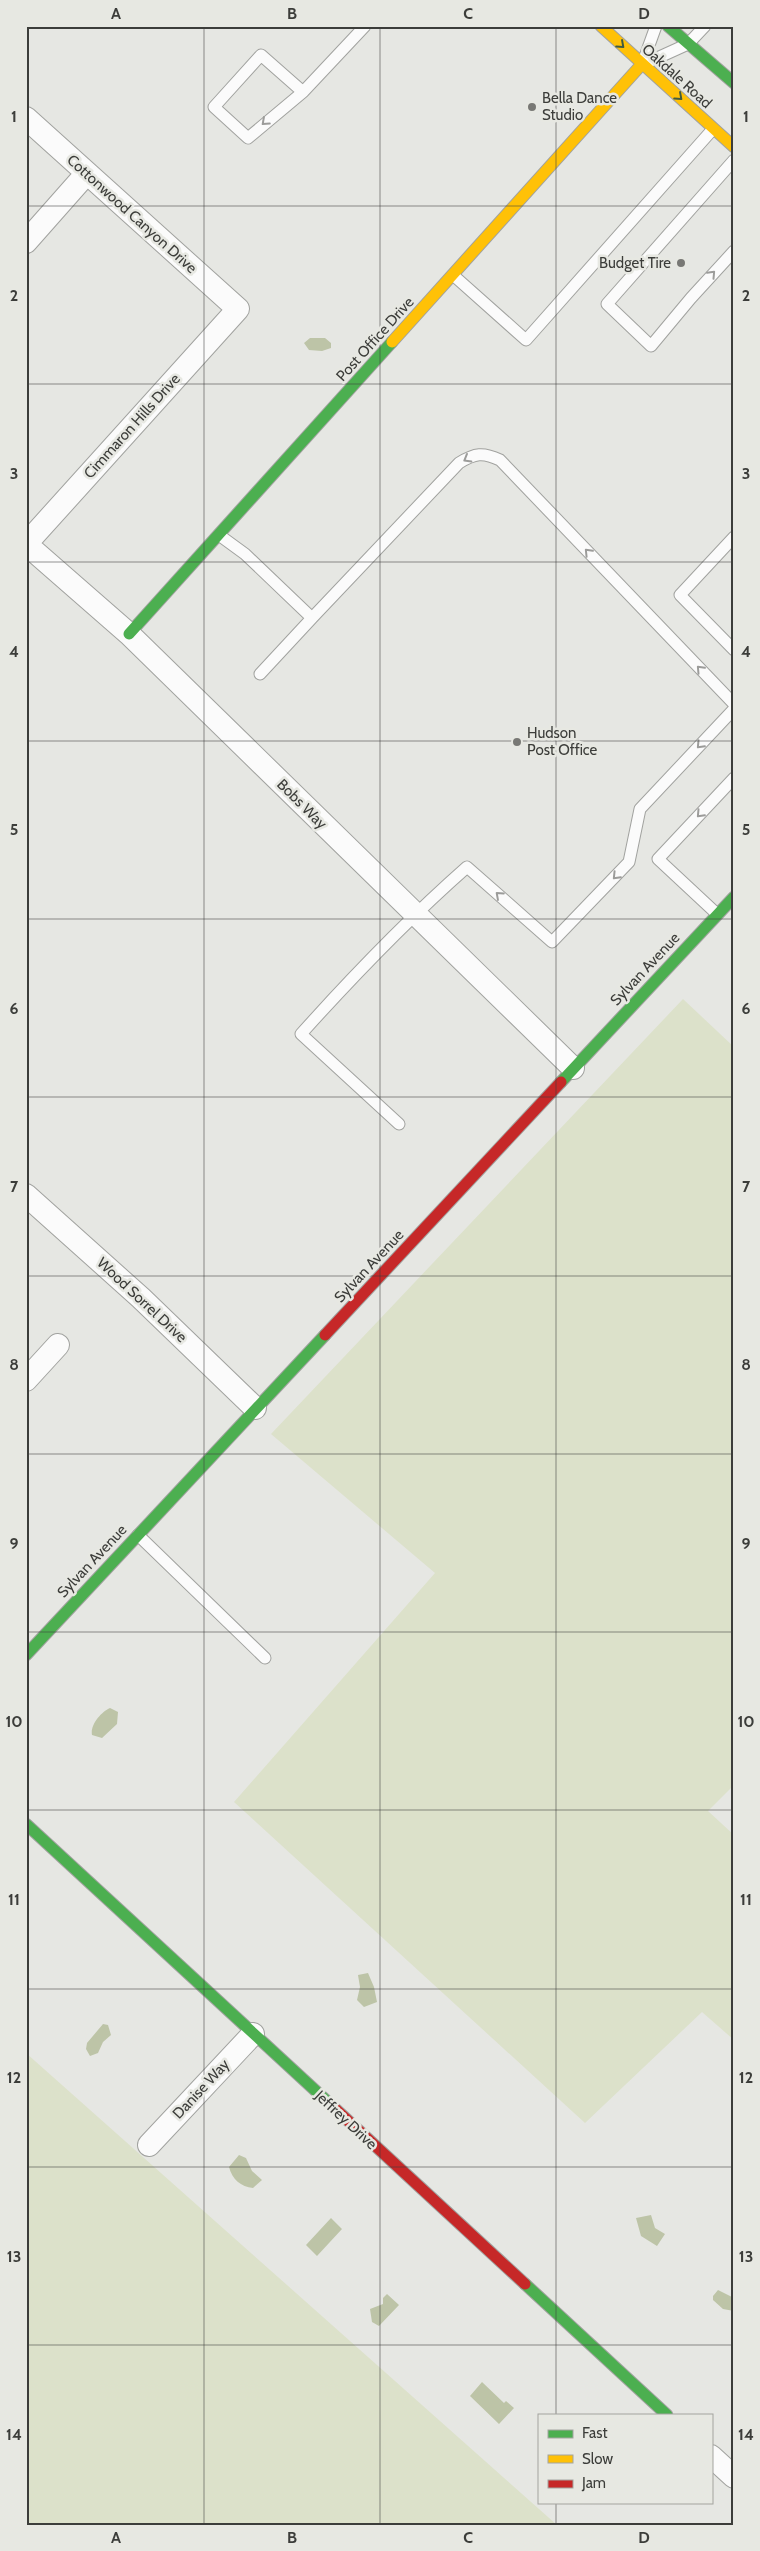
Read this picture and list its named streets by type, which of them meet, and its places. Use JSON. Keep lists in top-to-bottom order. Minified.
{"streets":{"street":["Oakdale Road","Cottonwood Canyon Drive","Post Office Drive","Cimmaron Hills Drive","Bobs Way","Sylvan Avenue","Wood Sorrel Drive","Danise Way","Jeffrey Drive"]},"crossings":[["Oakdale Road","Post Office Drive"],["Cottonwood Canyon Drive","Cimmaron Hills Drive"],["Post Office Drive","Bobs Way"],["Cimmaron Hills Drive","Bobs Way"],["Bobs Way","Sylvan Avenue"],["Sylvan Avenue","Wood Sorrel Drive"],["Danise Way","Jeffrey Drive"]],"places":["Bella Dance Studio","Budget Tire","Hudson Post Office"],"legend":["Fast","Slow","Jam"],"grid":{"columns":["A","B","C","D"],"rows":["1","2","3","4","5","6","7","8","9","10","11","12","13","14"]}}
